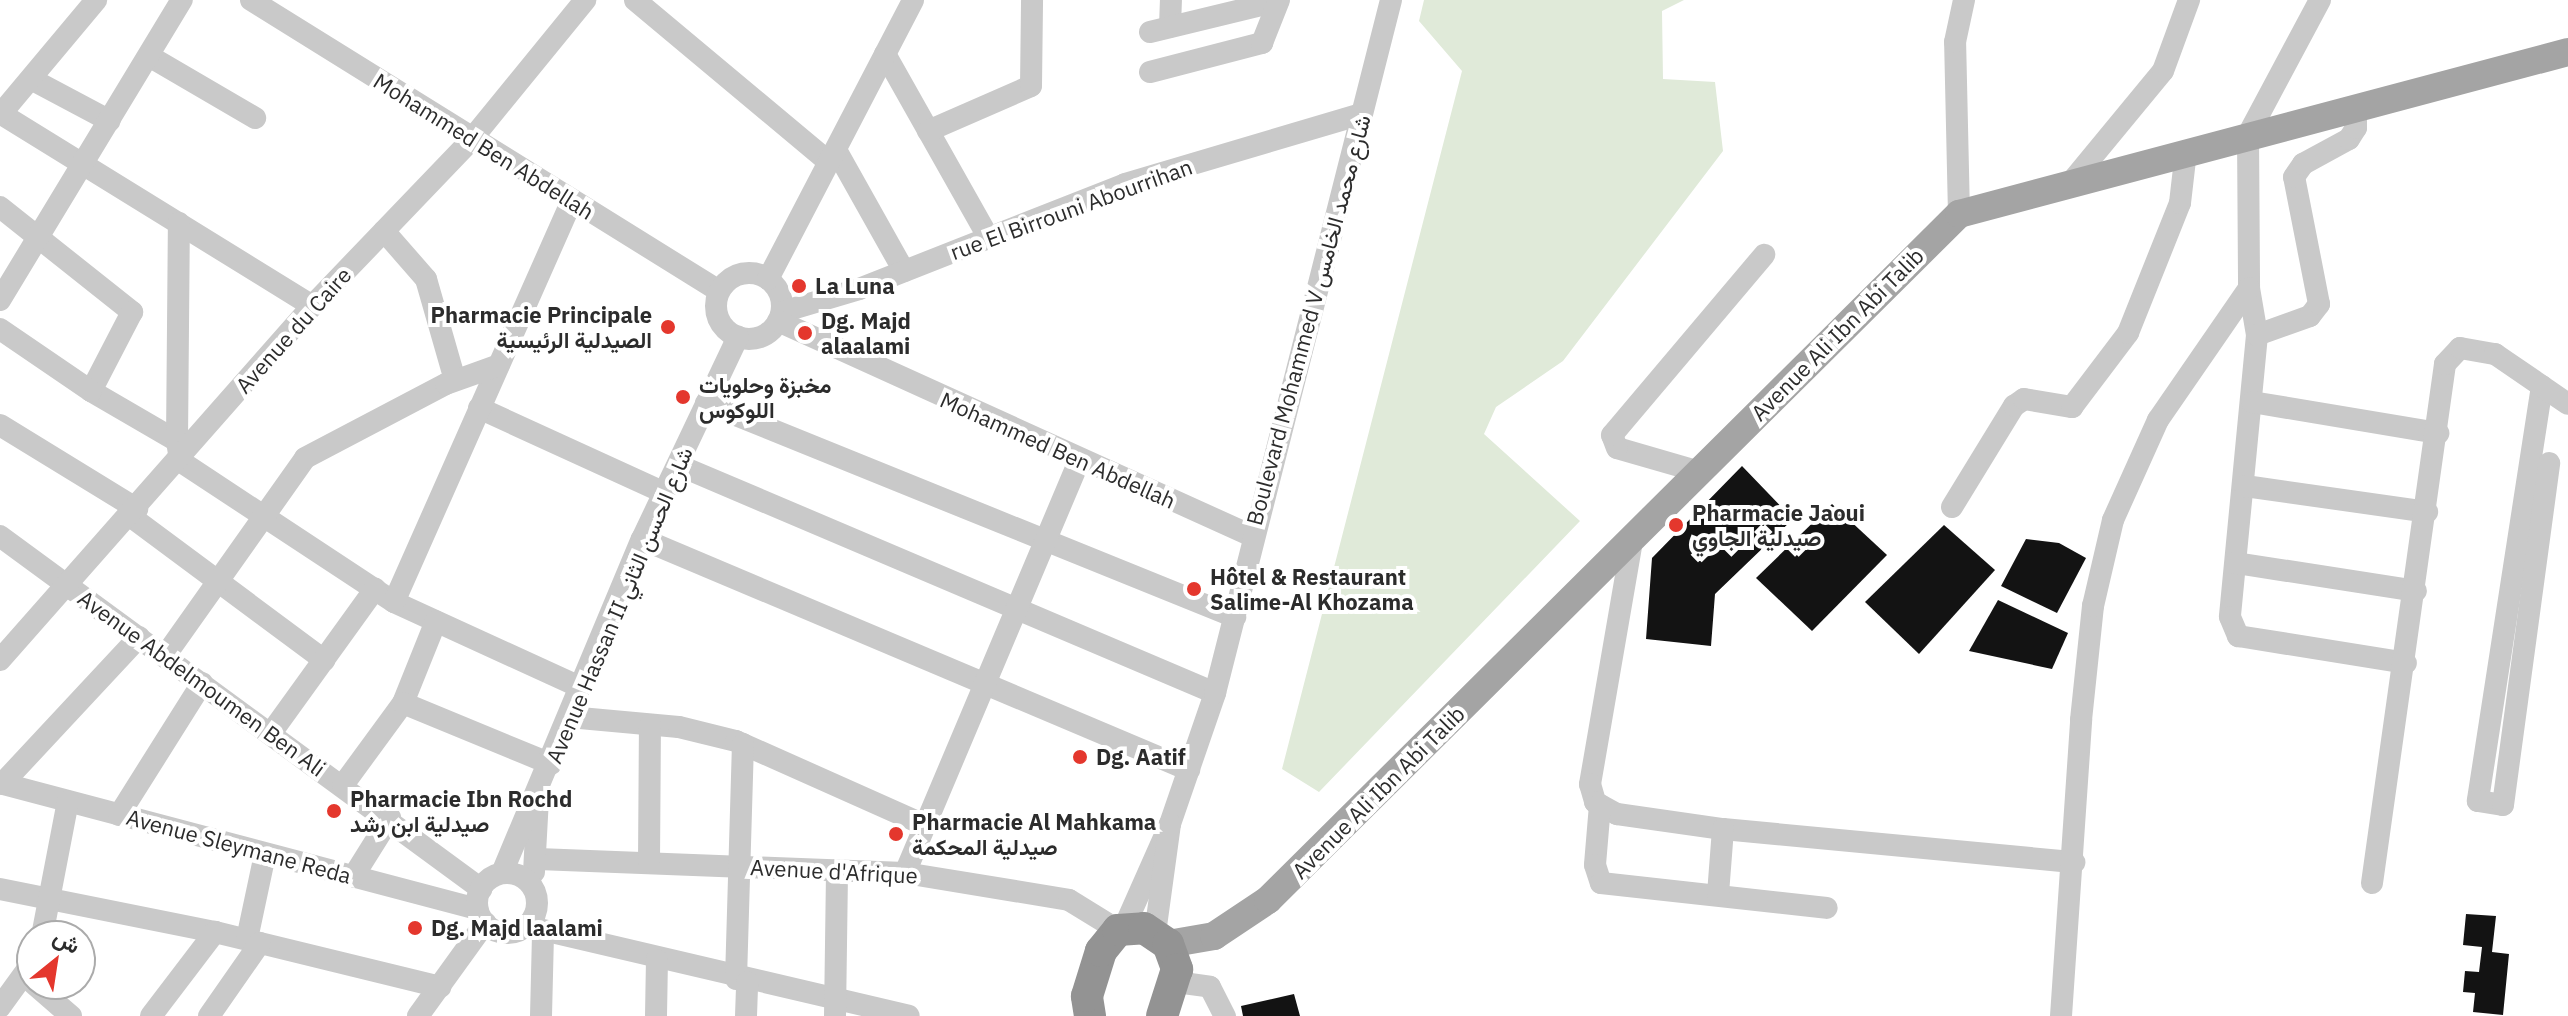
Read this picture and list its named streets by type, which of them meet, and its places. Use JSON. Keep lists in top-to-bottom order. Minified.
{"streets":{"main road":["Avenue Ali Ibn Abi Talib"],"street":["Mohammed Ben Abdellah","rue El Birrouni Abourrihan","Boulevard Mohammed V شارع محمد الخامس","Avenue du Caire","Avenue Hassan II شارع الحسن الثاني","Avenue Abdelmoumen Ben Ali","Avenue Sleymane Reda","Avenue d'Afrique"]},"crossings":[["Mohammed Ben Abdellah","rue El Birrouni Abourrihan"],["Mohammed Ben Abdellah","Boulevard Mohammed V شارع محمد الخامس"],["Mohammed Ben Abdellah","Avenue du Caire"],["Mohammed Ben Abdellah","Avenue Hassan II شارع الحسن الثاني"],["rue El Birrouni Abourrihan","Boulevard Mohammed V شارع محمد الخامس"],["rue El Birrouni Abourrihan","Avenue Hassan II شارع الحسن الثاني"],["Boulevard Mohammed V شارع محمد الخامس","Avenue Ali Ibn Abi Talib"],["Boulevard Mohammed V شارع محمد الخامس","Avenue d'Afrique"],["Avenue du Caire","Avenue Abdelmoumen Ben Ali"],["Avenue Hassan II شارع الحسن الثاني","Avenue Abdelmoumen Ben Ali"],["Avenue Hassan II شارع الحسن الثاني","Avenue Sleymane Reda"],["Avenue Abdelmoumen Ben Ali","Avenue Sleymane Reda"]],"places":["La Luna","Pharmacie Principale الصيدلية الرئيسية","Dg. Majd alaalami","مخبزة وحلويات اللوكوس","Pharmacie Jaoui صيدلية الجاوي","Hôtel & Restaurant Salime-Al Khozama","Dg. Aatif","Pharmacie Ibn Rochd صيدلية ابن رشد","Pharmacie Al Mahkama صيدلية المحكمة","Dg. Majd laalami"],"north":"top right"}
